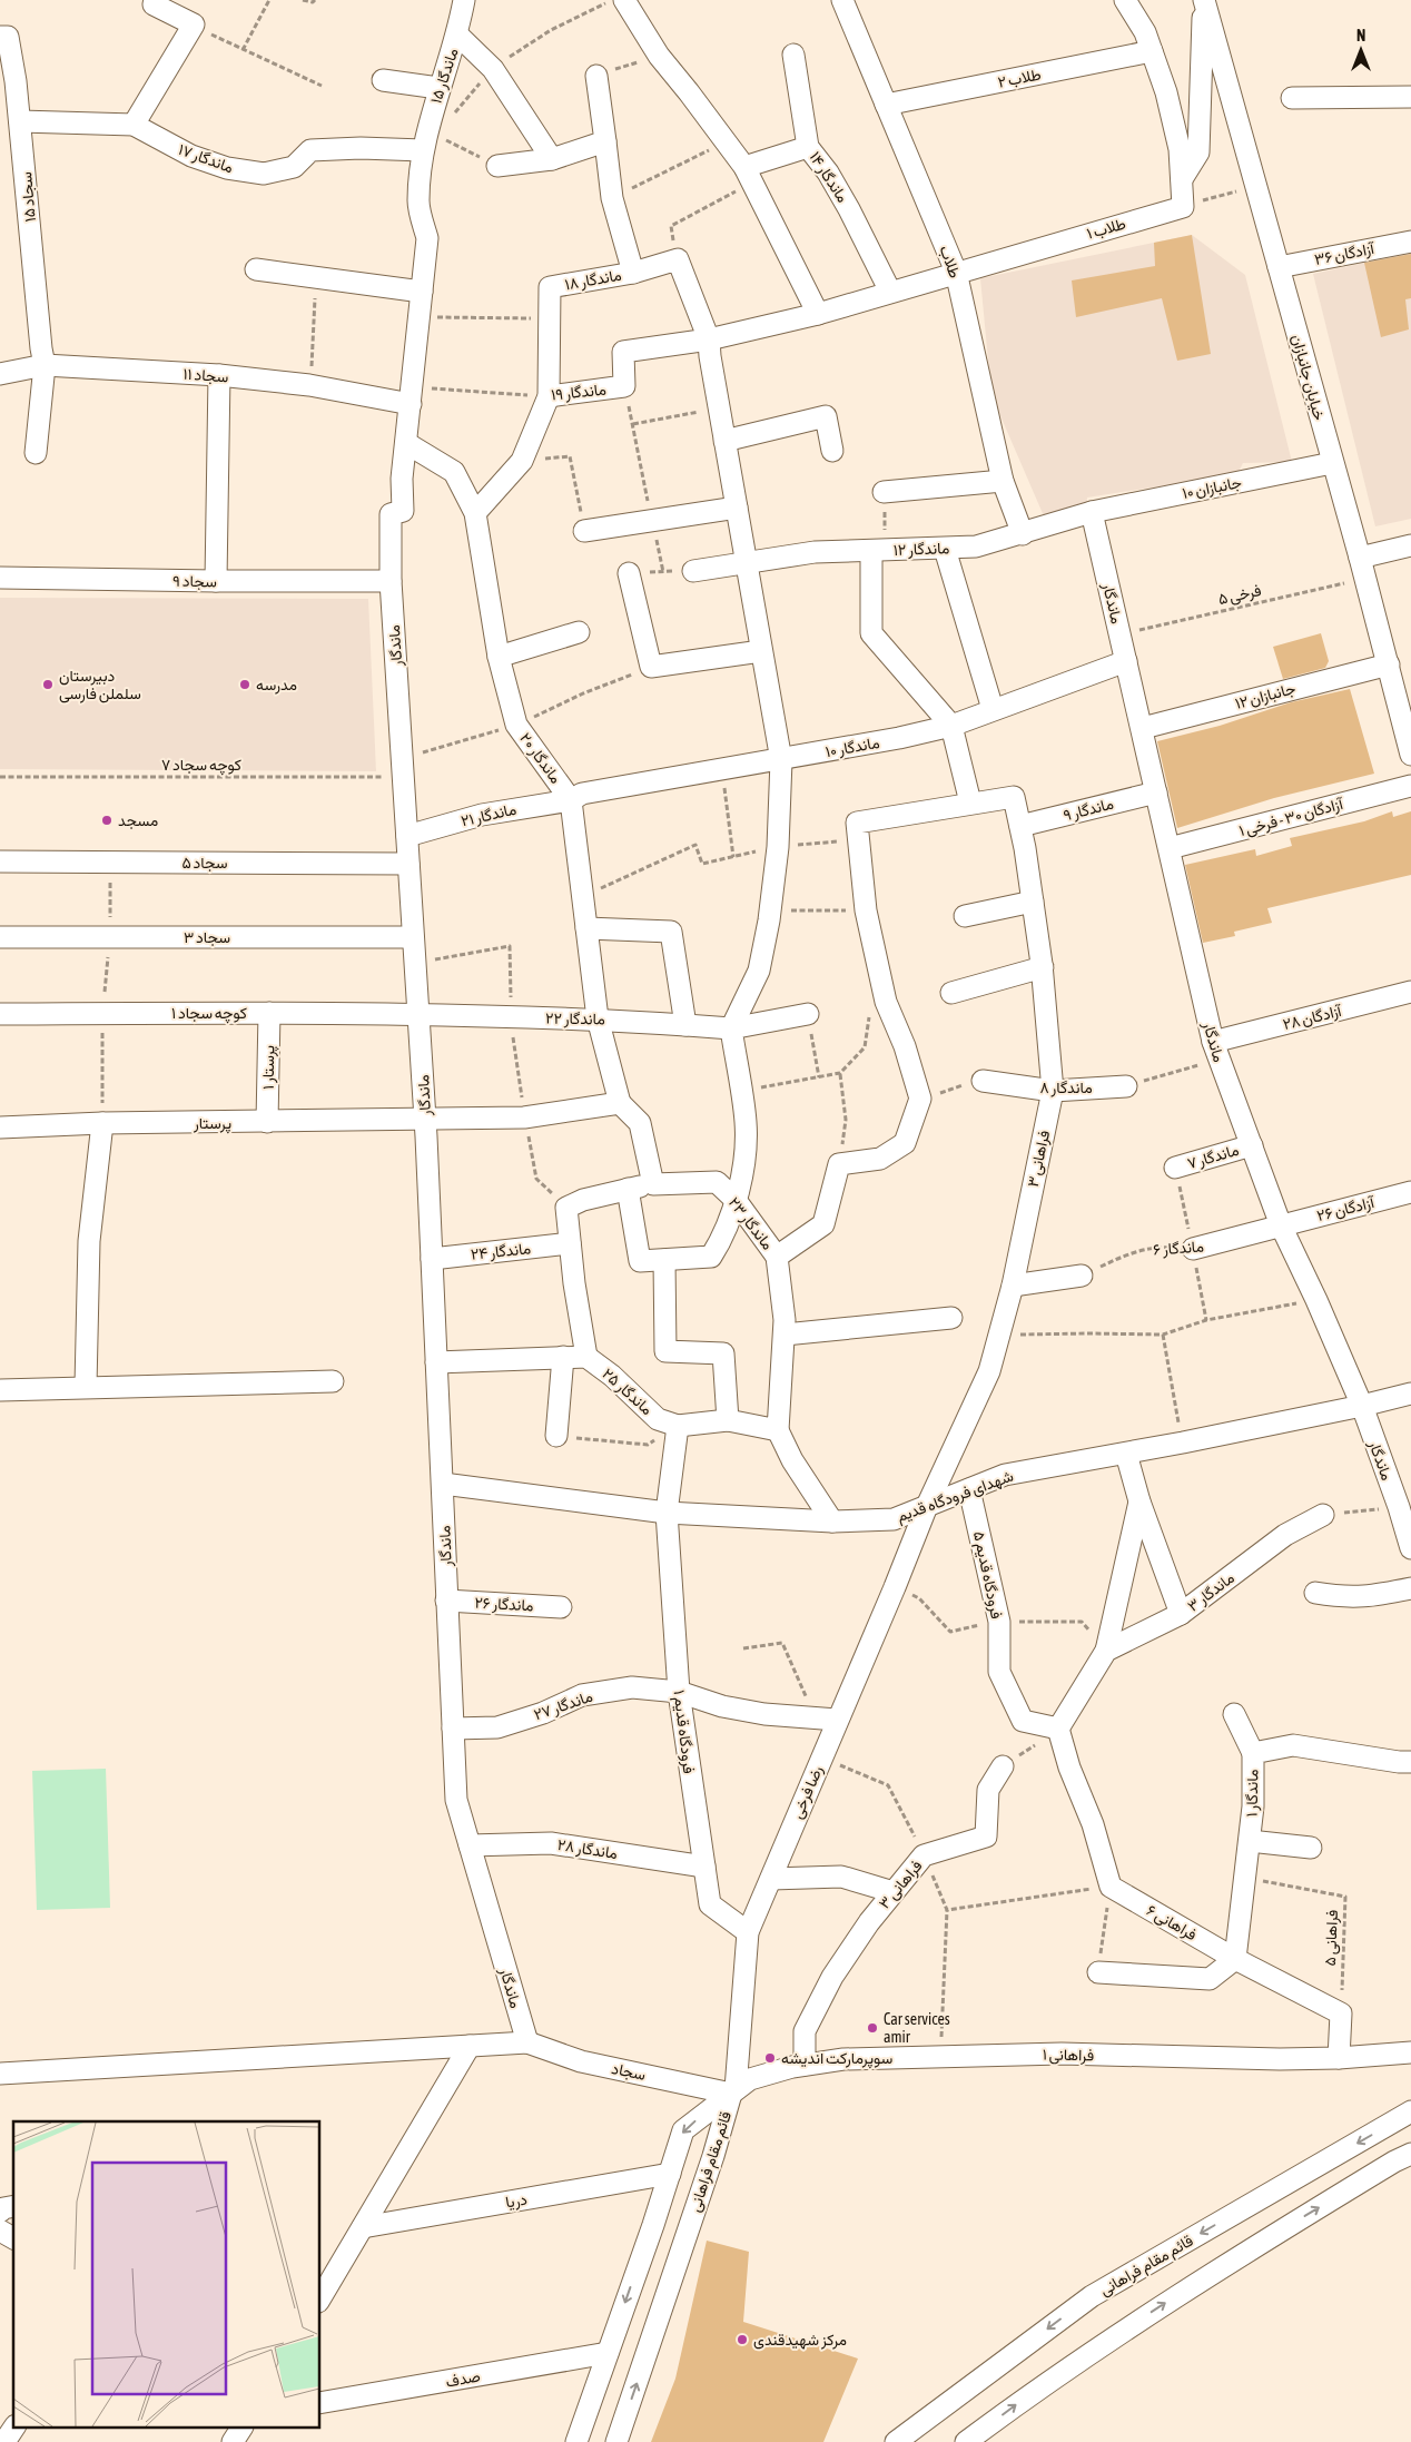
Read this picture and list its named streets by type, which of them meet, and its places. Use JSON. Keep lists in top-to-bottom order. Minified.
{"streets":{"street":["ماندگار ۱۵","طلاب ۲","ماندگار ۱۷","ماندگار ۱۴","سجاد ۱۵","طلاب ۱","آزادگان ۳۶","طلاب","ماندگار ۱۸","سجاد ۱۱","خیابان جانبازان","ماندگار ۱۹","جانبازان ۱۰","ماندگار ۱۲","سجاد ۹","ماندگار","جانبازان ۱۲","ماندگار ۱۰","ماندگار ۲۰","ماندگار ۹","ماندگار ۲۱","آزادگان ۳۰ - فرخی ۱","سجاد ۵","سجاد ۳","کوچه سجاد ۱","آزادگان ۲۸","ماندگار ۲۲","پرستار ۱","ماندگار ۸","پرستار","ماندگار ۷","فراهانی ۳","آزادگان ۲۶","ماندگار ۲۳","ماندگار ۶","ماندگار ۲۴","ماندگار ۲۵","شهدای فرودگاه قدیم","فرودگاه قدیم ۵","ماندگار ۳","ماندگار ۲۶","ماندگار ۲۷","فرودگاه قدیم ۱","رضا فرخی","ماندگار ۱","ماندگار ۲۸","فراهانی ۶","فراهانی ۱","سجاد","قائم مقام فراهانی","دریا","صدف"],"path":["فرخی ۵","کوچه سجاد ۷","فراهانی ۵"]},"crossings":[["ماندگار ۱۵","ماندگار ۱۷"],["ماندگار ۱۵","ماندگار"],["طلاب ۲","طلاب"],["ماندگار ۱۷","سجاد ۱۵"],["ماندگار ۱۷","ماندگار"],["ماندگار ۱۴","طلاب ۱"],["سجاد ۱۵","سجاد ۱۱"],["طلاب ۱","طلاب"],["طلاب ۱","ماندگار ۱۹"],["آزادگان ۳۶","خیابان جانبازان"],["طلاب","ماندگار ۱۲"],["سجاد ۱۱","ماندگار ۱۹"],["سجاد ۱۱","ماندگار"],["خیابان جانبازان","جانبازان ۱۰"],["خیابان جانبازان","فرخی ۵"],["خیابان جانبازان","جانبازان ۱۲"],["ماندگار ۱۹","ماندگار"],["جانبازان ۱۰","ماندگار ۱۲"],["جانبازان ۱۰","ماندگار"],["ماندگار ۱۲","ماندگار"],["سجاد ۹","ماندگار"],["فرخی ۵","ماندگار"],["ماندگار","جانبازان ۱۲"],["ماندگار","ماندگار ۱۰"],["ماندگار","ماندگار ۲۰"],["ماندگار","کوچه سجاد ۷"],["ماندگار","ماندگار ۹"],["ماندگار","ماندگار ۲۱"],["ماندگار","آزادگان ۳۰ - فرخی ۱"],["ماندگار","سجاد ۵"],["ماندگار","سجاد ۳"],["ماندگار","کوچه سجاد ۱"],["ماندگار","آزادگان ۲۸"],["ماندگار","ماندگار ۲۲"],["ماندگار","پرستار"],["ماندگار","ماندگار ۷"],["ماندگار","آزادگان ۲۶"],["ماندگار","ماندگار ۶"],["ماندگار","ماندگار ۲۴"],["ماندگار","شهدای فرودگاه قدیم"],["ماندگار","ماندگار ۲۶"],["ماندگار","ماندگار ۲۷"],["ماندگار","ماندگار ۲۸"],["ماندگار","سجاد"],["ماندگار ۱۰","ماندگار ۲۰"],["ماندگار ۱۰","ماندگار ۲۱"],["ماندگار ۲۰","کوچه سجاد ۷"],["ماندگار ۲۰","ماندگار ۲۱"],["ماندگار ۲۰","ماندگار ۲۲"],["ماندگار ۹","فراهانی ۳"],["کوچه سجاد ۱","ماندگار ۲۲"],["کوچه سجاد ۱","پرستار ۱"],["پرستار ۱","پرستار"],["ماندگار ۸","فراهانی ۳"],["فراهانی ۳","شهدای فرودگاه قدیم"],["فراهانی ۳","رضا فرخی"],["فراهانی ۳","فراهانی ۱"],["آزادگان ۲۶","ماندگار ۶"],["ماندگار ۲۵","فرودگاه قدیم ۱"],["شهدای فرودگاه قدیم","فرودگاه قدیم ۵"],["شهدای فرودگاه قدیم","فرودگاه قدیم ۱"],["شهدای فرودگاه قدیم","رضا فرخی"],["ماندگار ۲۷","فرودگاه قدیم ۱"],["ماندگار ۲۷","رضا فرخی"],["فرودگاه قدیم ۱","رضا فرخی"],["فرودگاه قدیم ۱","ماندگار ۲۸"],["رضا فرخی","فراهانی ۱"],["رضا فرخی","سجاد"],["رضا فرخی","قائم مقام فراهانی"],["ماندگار ۱","فراهانی ۶"],["ماندگار ۱","فراهانی ۵"],["فراهانی ۶","فراهانی ۵"],["فراهانی ۱","سجاد"],["فراهانی ۱","قائم مقام فراهانی"],["سجاد","قائم مقام فراهانی"],["قائم مقام فراهانی","دریا"],["قائم مقام فراهانی","صدف"]],"places":["دبیرستان سلملن فارسی","مدرسه","مسجد","Car services amir","سوپرمارکت اندیشه","مرکز شهیدقندی"],"north":"top"}
